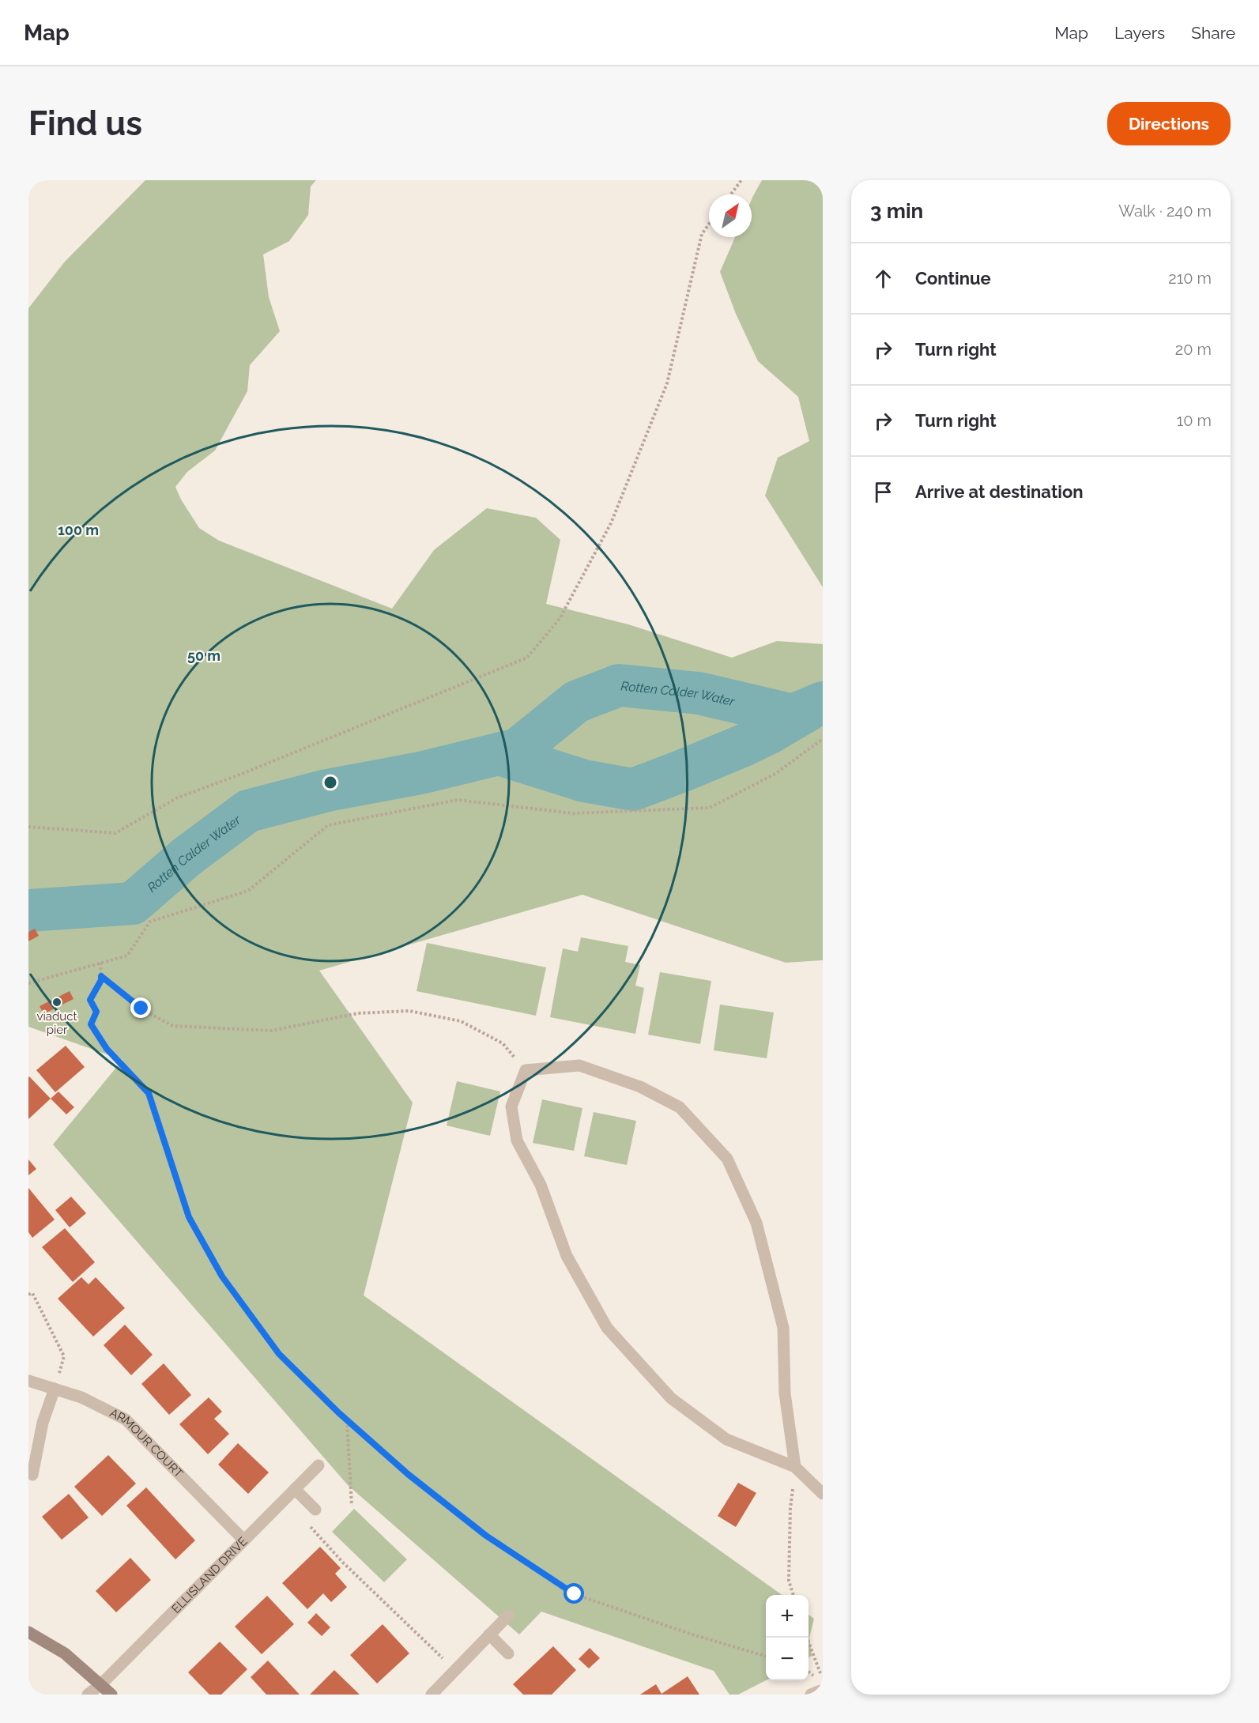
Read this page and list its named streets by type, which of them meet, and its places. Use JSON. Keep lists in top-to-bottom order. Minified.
{"streets":{"street":["ARMOUR COURT","ELLISLAND DRIVE"]},"crossings":[["ARMOUR COURT","ELLISLAND DRIVE"]],"water":["Rotten Calder Water"],"places":["viaduct pier"],"north":"top right","page":{"header":"Map","nav":["Map","Layers","Share"],"buttons":"Directions","title":"Find us","heading":["3 min","Walk · 240 m"],"list":[["Continue","210 m"],["Turn right","20 m"],["Turn right","10 m"],"Arrive at destination"],"map_buttons":["+","−"]},"rings":["100 m","50 m"]}
